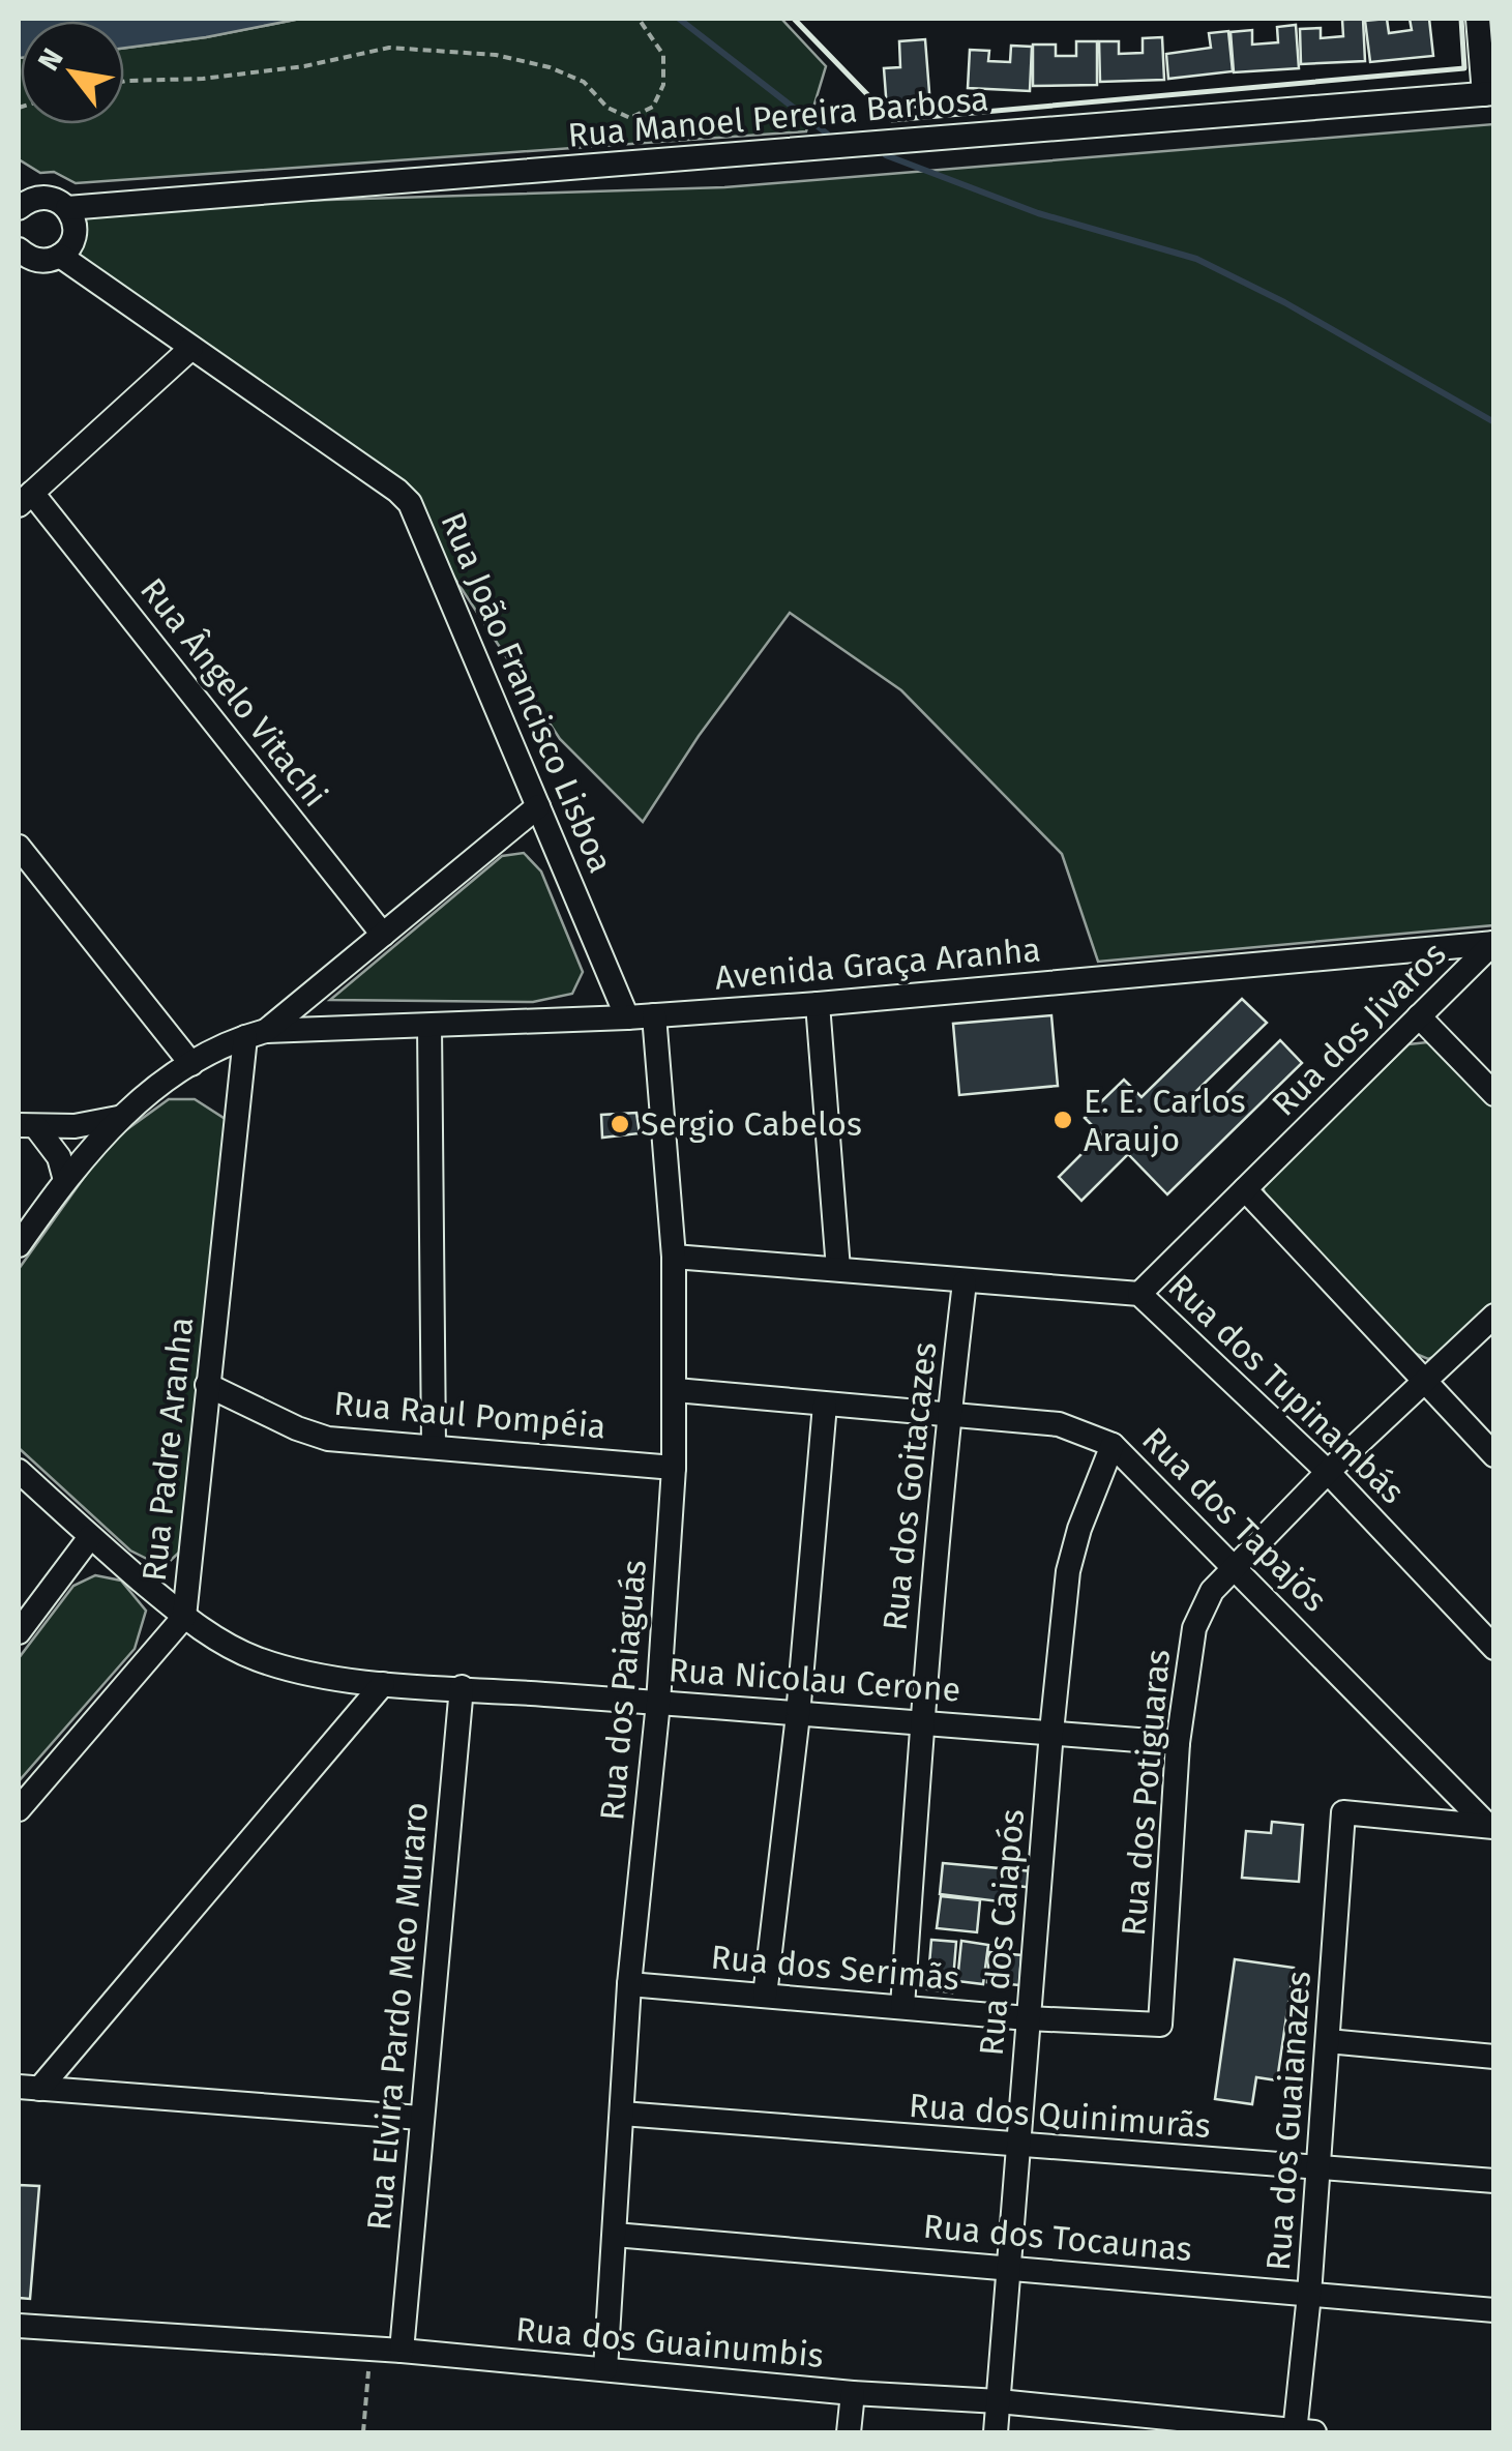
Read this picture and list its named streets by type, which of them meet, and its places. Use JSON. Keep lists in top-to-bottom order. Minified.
{"streets":{"street":["Rua Manoel Pereira Barbosa","Rua Ângelo Vitachi","Rua João Francisco Lisboa","Avenida Graça Aranha","Rua dos Jivaros","Rua dos Tupinambás","Rua Raul Pompéia","Rua Padre Aranha","Rua dos Goitacazes","Rua dos Tapajós","Rua Nicolau Cerone","Rua dos Paiaguás","Rua dos Potiguaras","Rua dos Caiapós","Rua dos Serimãs","Rua Elvira Pardo Meo Muraro","Rua dos Quinimurãs","Rua dos Guaianazes","Rua dos Tocaunas","Rua dos Guainumbis"]},"crossings":[["Rua João Francisco Lisboa","Avenida Graça Aranha"],["Avenida Graça Aranha","Rua dos Jivaros"],["Avenida Graça Aranha","Rua Padre Aranha"],["Avenida Graça Aranha","Rua dos Paiaguás"],["Rua dos Jivaros","Rua dos Tupinambás"],["Rua dos Tupinambás","Rua dos Goitacazes"],["Rua dos Tupinambás","Rua dos Paiaguás"],["Rua dos Tupinambás","Rua dos Potiguaras"],["Rua Raul Pompéia","Rua Padre Aranha"],["Rua Raul Pompéia","Rua dos Paiaguás"],["Rua Padre Aranha","Rua Nicolau Cerone"],["Rua dos Goitacazes","Rua dos Tapajós"],["Rua dos Goitacazes","Rua Nicolau Cerone"],["Rua dos Goitacazes","Rua dos Serimãs"],["Rua dos Tapajós","Rua dos Paiaguás"],["Rua dos Tapajós","Rua dos Potiguaras"],["Rua dos Tapajós","Rua dos Caiapós"],["Rua dos Tapajós","Rua dos Guaianazes"],["Rua Nicolau Cerone","Rua dos Paiaguás"],["Rua Nicolau Cerone","Rua dos Potiguaras"],["Rua Nicolau Cerone","Rua dos Caiapós"],["Rua Nicolau Cerone","Rua Elvira Pardo Meo Muraro"],["Rua dos Paiaguás","Rua dos Serimãs"],["Rua dos Paiaguás","Rua dos Quinimurãs"],["Rua dos Paiaguás","Rua dos Tocaunas"],["Rua dos Paiaguás","Rua dos Guainumbis"],["Rua dos Potiguaras","Rua dos Serimãs"],["Rua dos Caiapós","Rua dos Serimãs"],["Rua dos Caiapós","Rua dos Quinimurãs"],["Rua dos Caiapós","Rua dos Tocaunas"],["Rua dos Caiapós","Rua dos Guainumbis"],["Rua Elvira Pardo Meo Muraro","Rua dos Guainumbis"],["Rua dos Quinimurãs","Rua dos Guaianazes"],["Rua dos Guaianazes","Rua dos Tocaunas"],["Rua dos Guaianazes","Rua dos Guainumbis"]],"places":["E. E. Carlos Araujo","Sergio Cabelos"],"north":"top left"}
